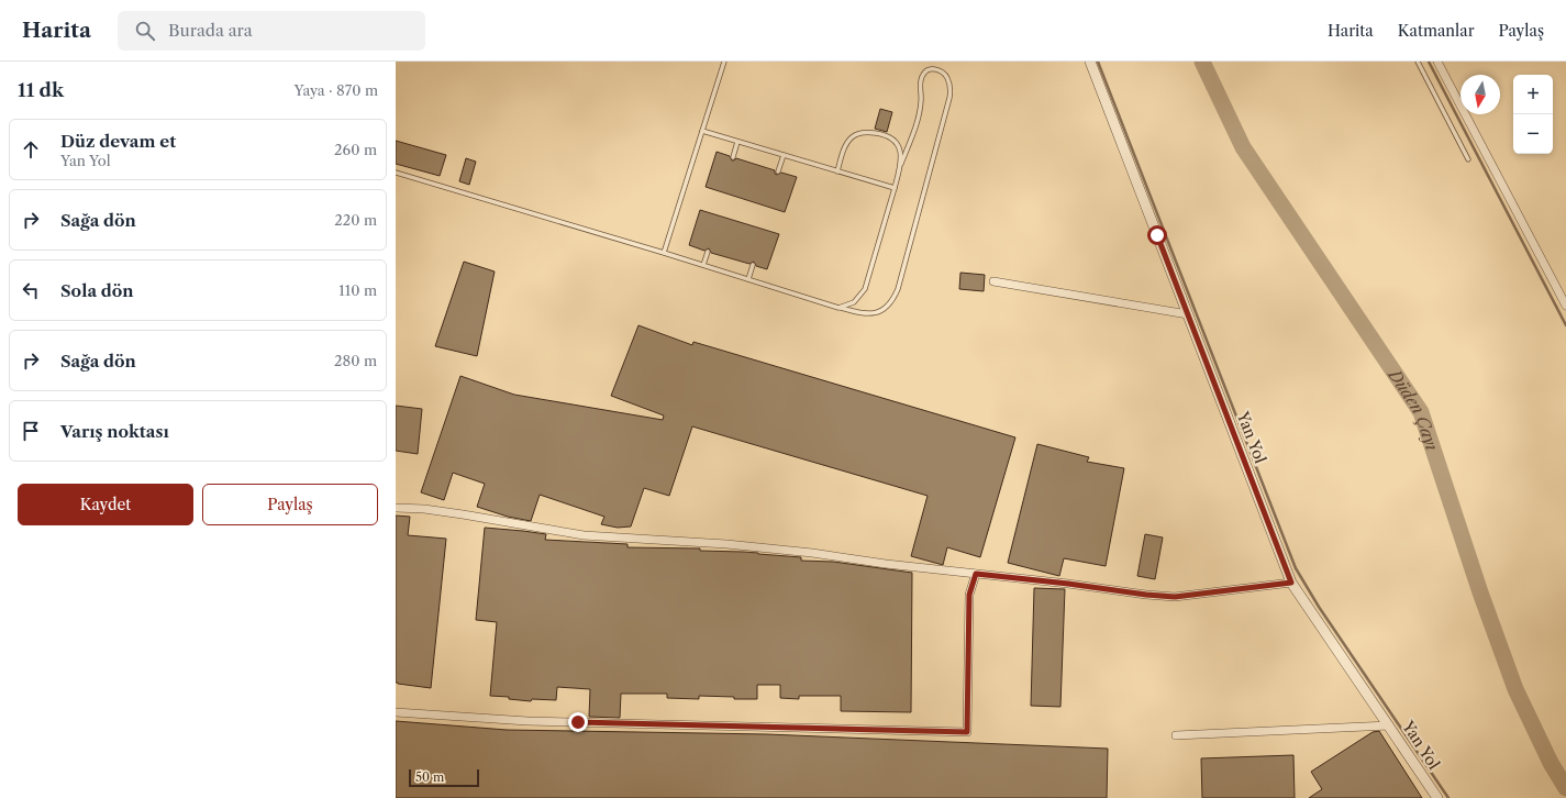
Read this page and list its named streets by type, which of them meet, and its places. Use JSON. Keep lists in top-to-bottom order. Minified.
{"streets":{"street":["Yan Yol"]},"water":["Düden Çayı"],"scale_bar":"50 m","north":"bottom","page":{"header":"Harita","search":"Burada ara","nav":["Harita","Katmanlar","Paylaş"],"heading":["11 dk","Yaya · 870 m"],"map_buttons":["+","−"],"list":[["Düz devam et","Yan Yol","260 m"],["Sağa dön","220 m"],["Sola dön","110 m"],["Sağa dön","280 m"],"Varış noktası"],"buttons":["Kaydet","Paylaş"],"scale":"50 m"}}
